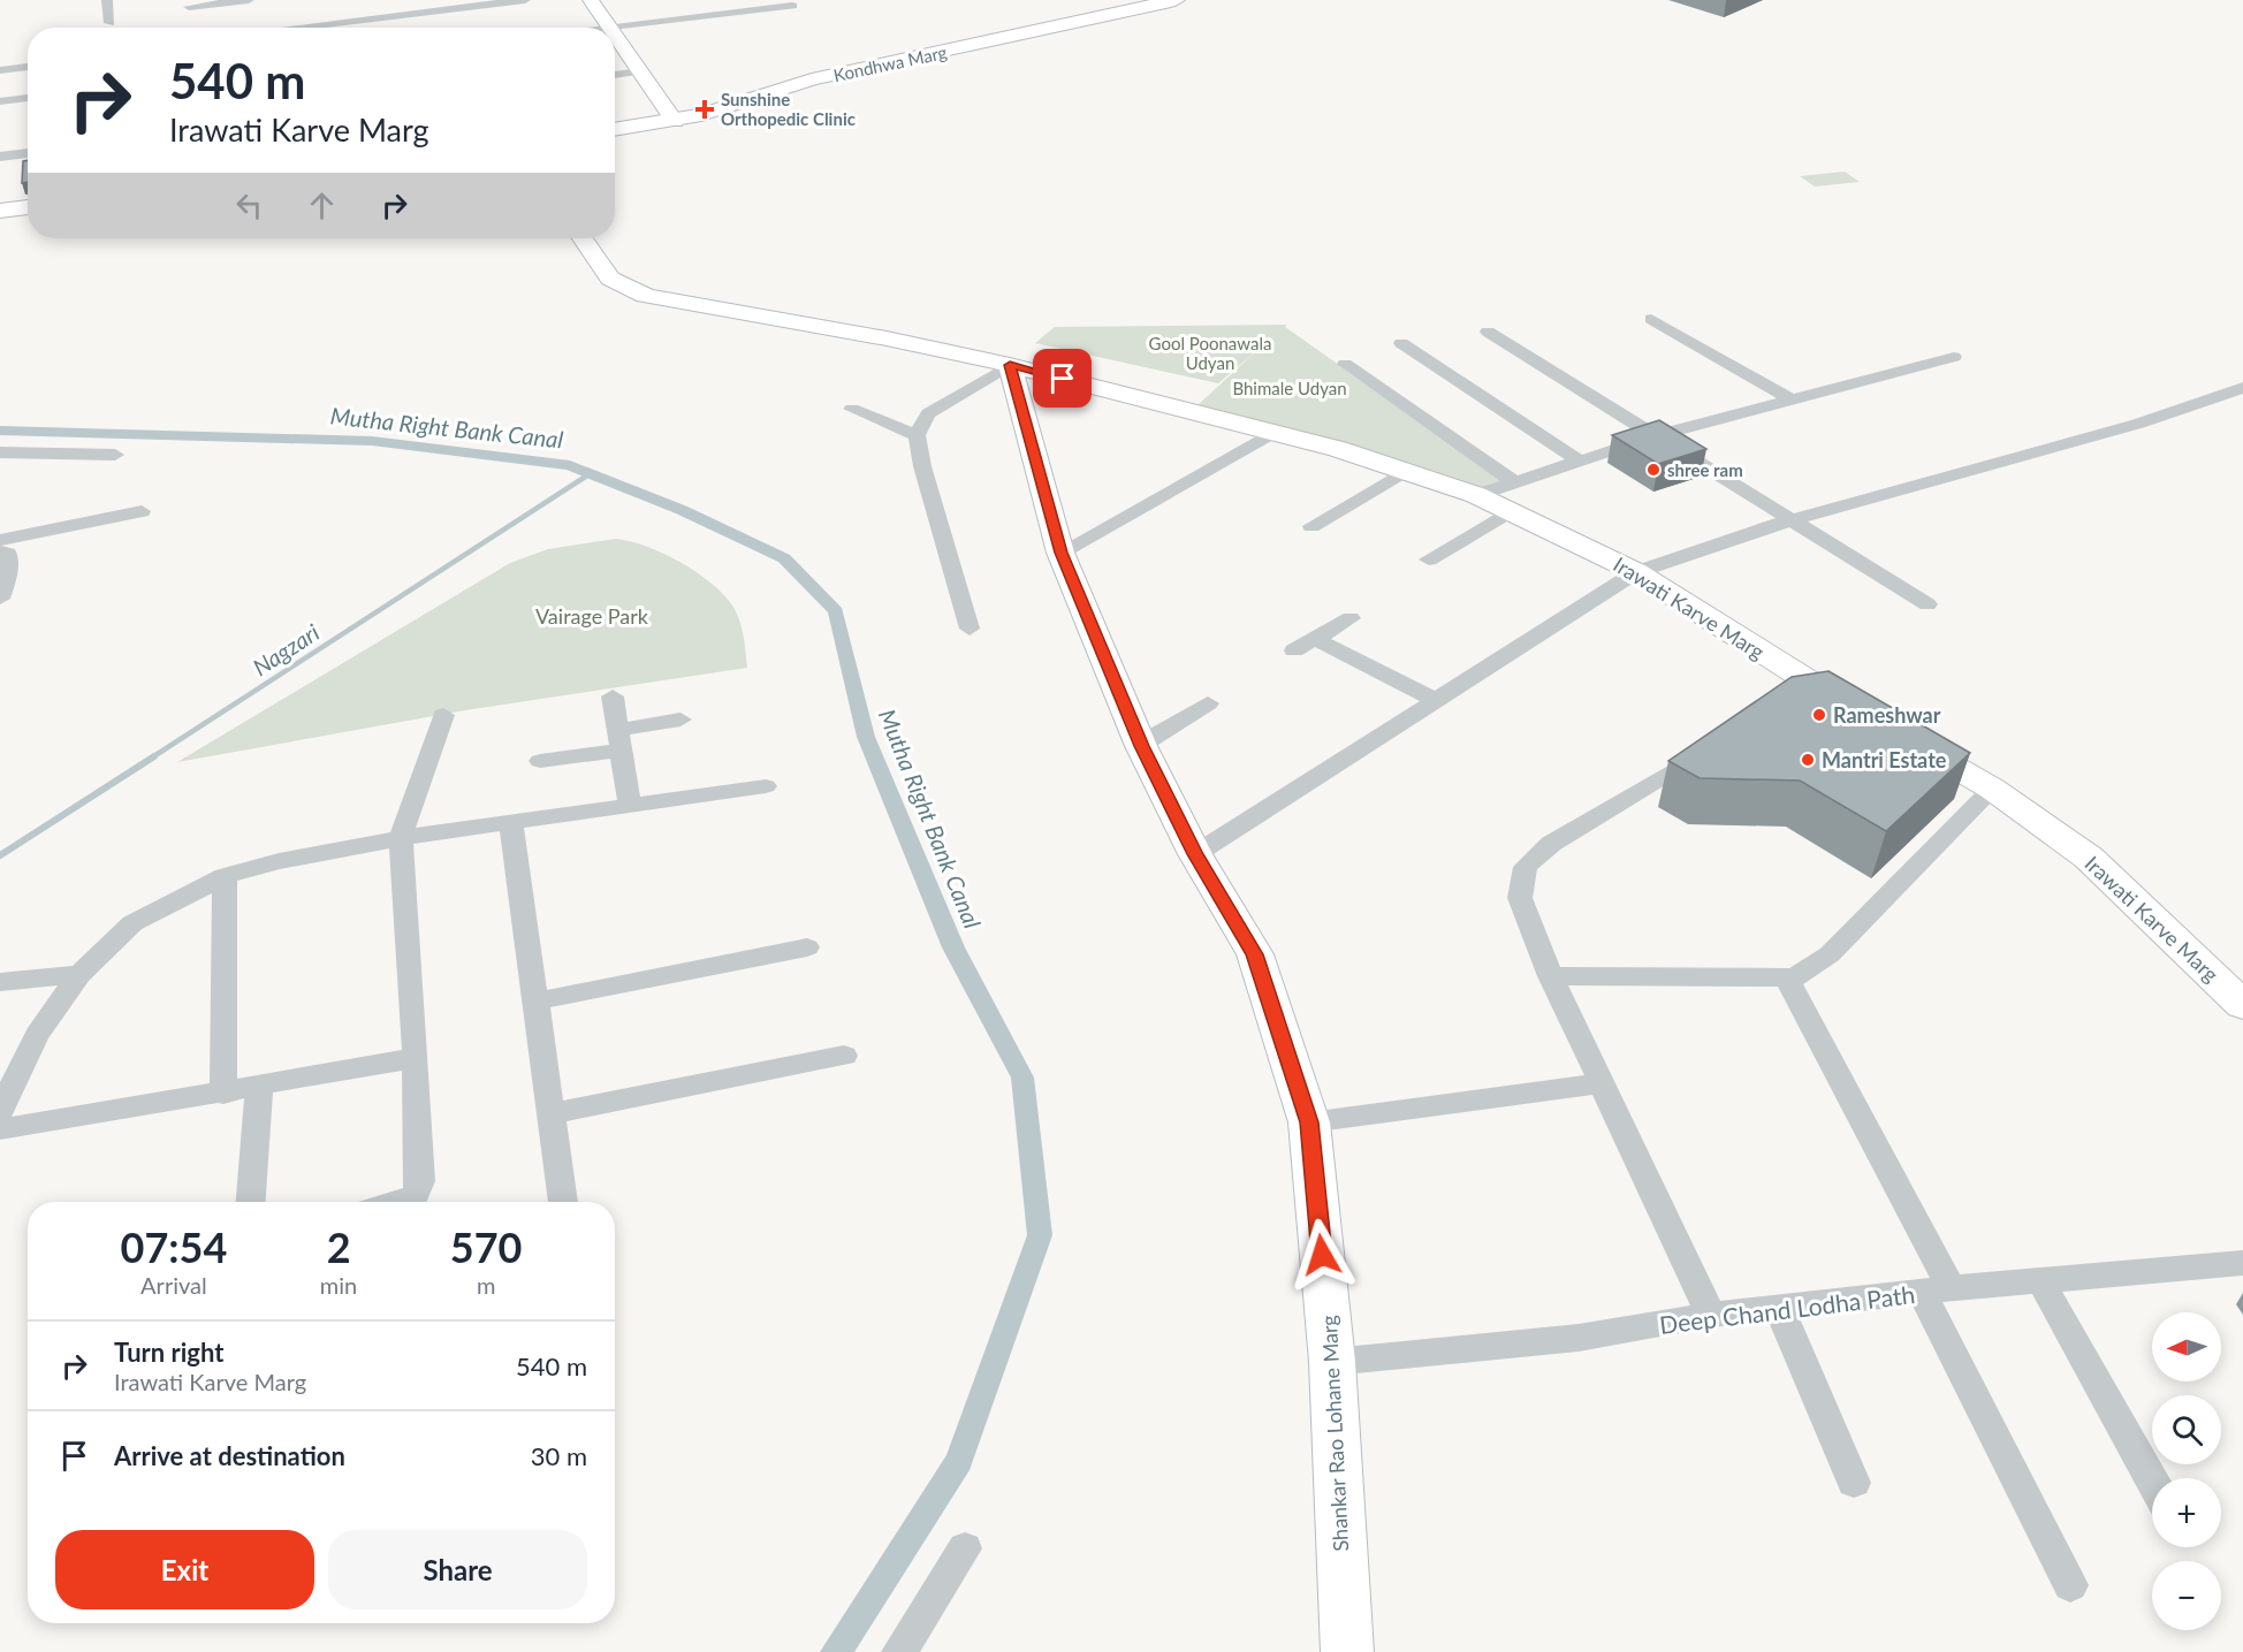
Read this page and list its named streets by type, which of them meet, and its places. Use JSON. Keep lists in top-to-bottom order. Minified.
{"streets":{"main road":["Kondhwa Marg"],"street":["Irawati Karve Marg","Deep Chand Lodha Path","Shankar Rao Lohane Marg"]},"crossings":[["Irawati Karve Marg","Shankar Rao Lohane Marg"],["Deep Chand Lodha Path","Shankar Rao Lohane Marg"]],"water":["Mutha Right Bank Canal","Nagzari"],"parks":["Gool Poonawala Udyan","Bhimale Udyan","Vairage Park"],"places":{"health":["Sunshine Orthopedic Clinic"],"other":["shree ram","Rameshwar","Mantri Estate"]},"north":"left","page":{"turn":["540 m","Irawati Karve Marg"],"eta":["07:54","Arrival","2","min","570","m"],"map_buttons":["+","−"],"list":[{"name":"Turn right","note":"Irawati Karve Marg","value":"540 m"},{"name":"Arrive at destination","value":"30 m"}],"buttons":["Exit","Share"]}}
